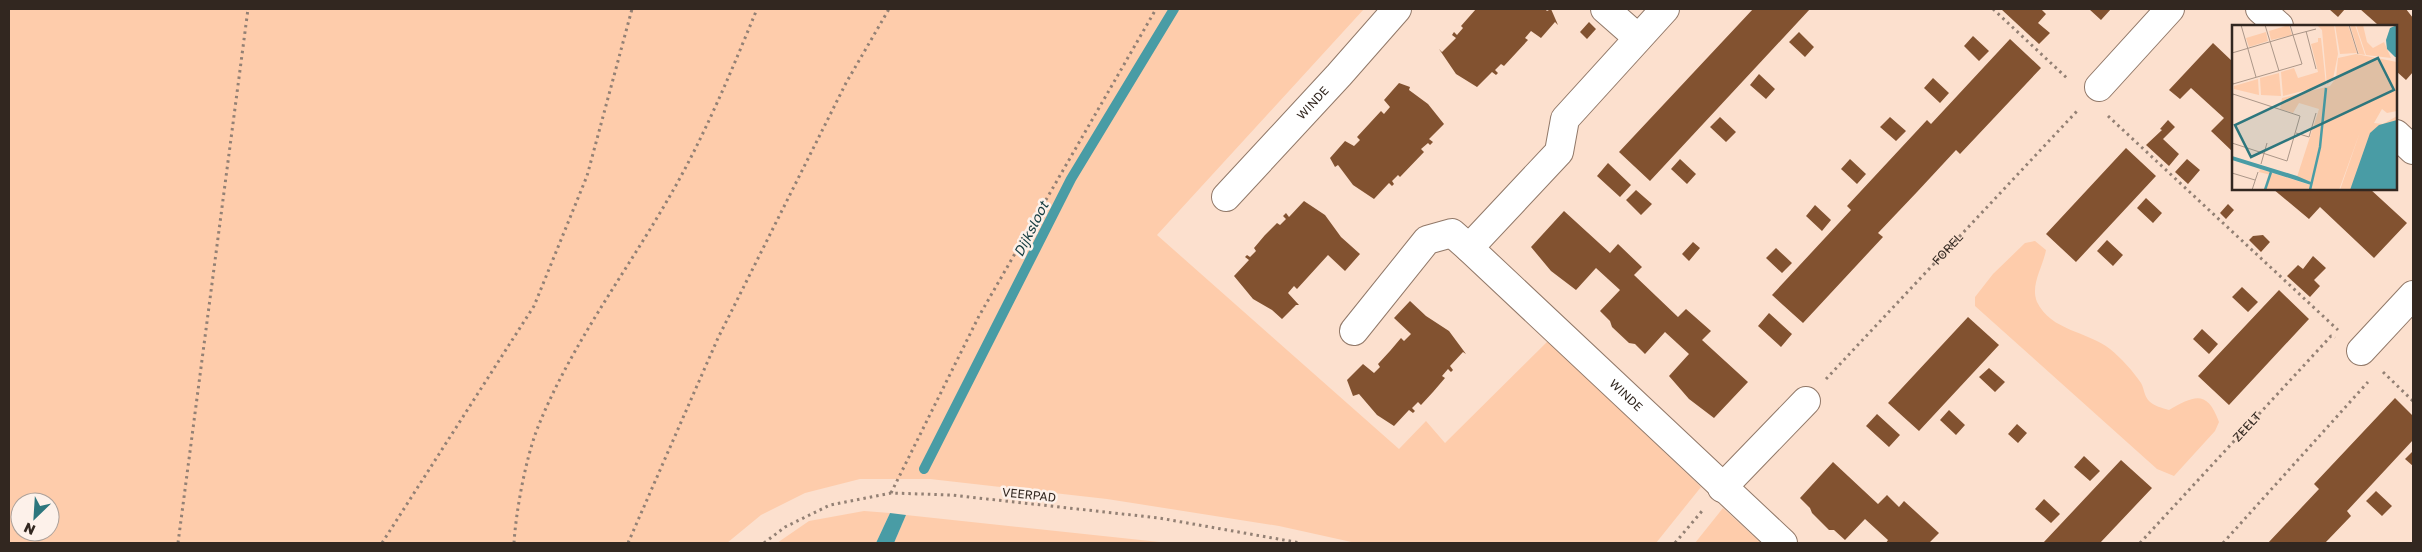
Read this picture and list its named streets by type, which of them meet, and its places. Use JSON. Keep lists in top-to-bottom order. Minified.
{"streets":{"street":["WINDE"],"path":["FOREL","ZEELT","VEERPAD"]},"water":["Dijksloot"],"north":"bottom left"}
